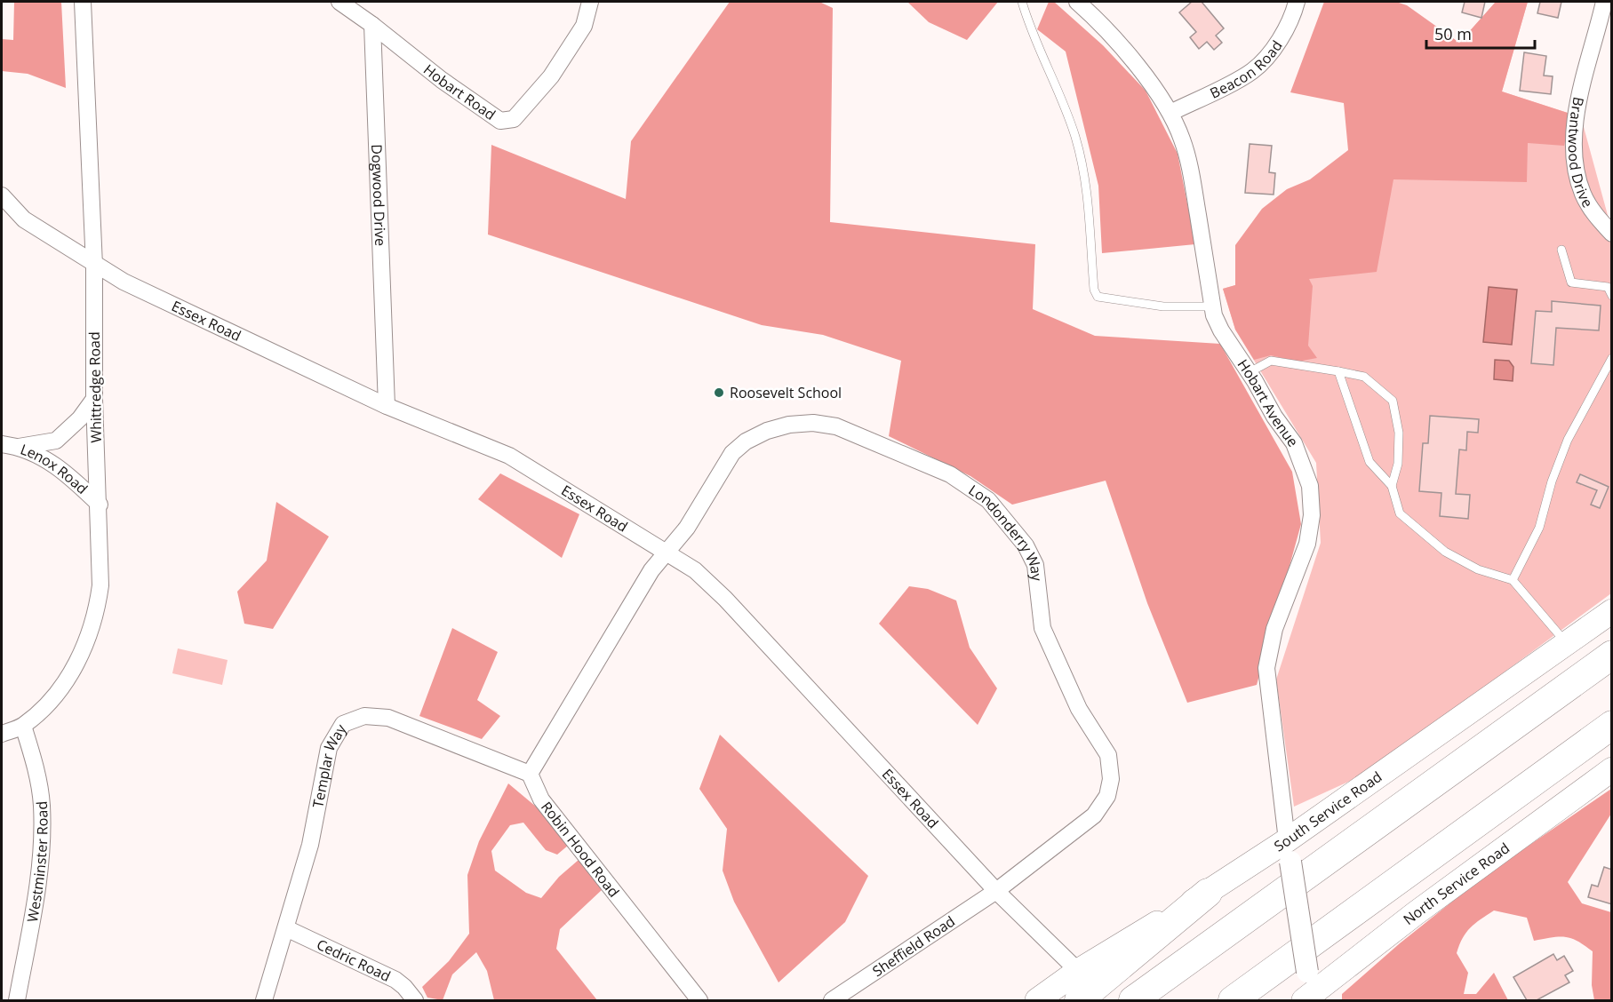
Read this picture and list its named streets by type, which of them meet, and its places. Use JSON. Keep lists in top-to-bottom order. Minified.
{"streets":{"main road":["South Service Road","North Service Road"],"street":["Beacon Road","Hobart Road","Brantwood Drive","Dogwood Drive","Essex Road","Whittredge Road","Hobart Avenue","Lenox Road","Londonderry Way","Templar Way","Robin Hood Road","Westminster Road","Sheffield Road","Cedric Road"]},"crossings":[["Beacon Road","Hobart Avenue"],["Hobart Road","Dogwood Drive"],["Dogwood Drive","Essex Road"],["Essex Road","Whittredge Road"],["Essex Road","Londonderry Way"],["Essex Road","South Service Road"],["Essex Road","Sheffield Road"],["Whittredge Road","Lenox Road"],["Whittredge Road","Westminster Road"],["Hobart Avenue","South Service Road"],["Londonderry Way","Sheffield Road"],["Templar Way","Robin Hood Road"],["Templar Way","Cedric Road"]],"places":["Roosevelt School"],"scale_bar":"50 m"}
